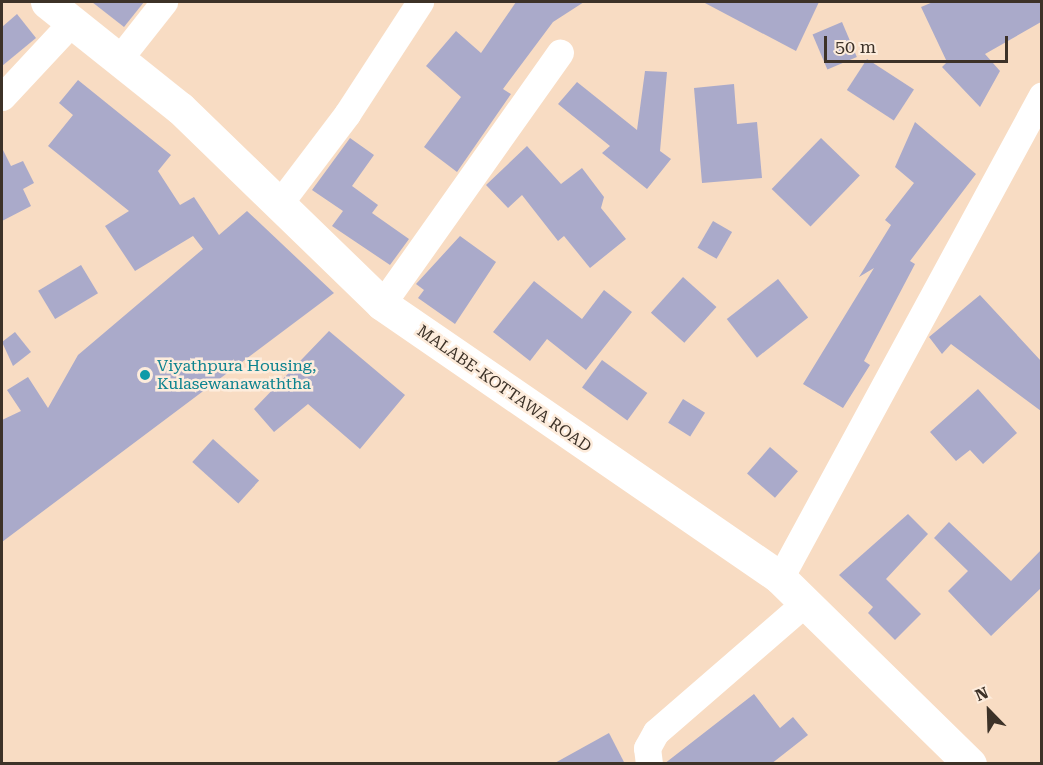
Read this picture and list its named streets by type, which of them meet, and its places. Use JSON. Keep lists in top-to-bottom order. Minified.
{"streets":{"main road":["MALABE-KOTTAWA ROAD"]},"places":["Viyathpura Housing, Kulasewanawaththa"],"scale_bar":"50 m","north":"top left"}
